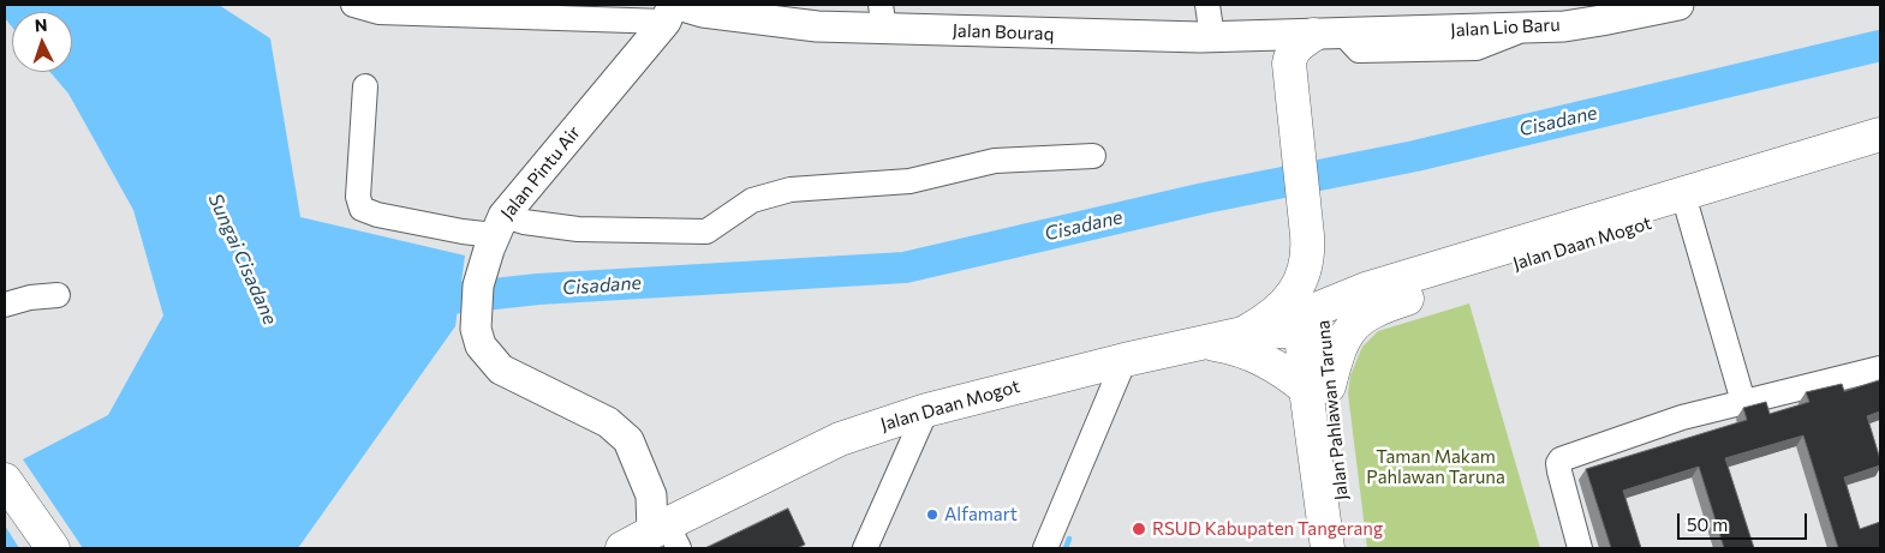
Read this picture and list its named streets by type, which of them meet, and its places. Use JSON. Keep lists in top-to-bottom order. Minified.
{"streets":{"highway":["Jalan Daan Mogot","Jalan Pahlawan Taruna"],"main road":["Jalan Lio Baru","Jalan Bouraq","Jalan Pintu Air"]},"crossings":[["Jalan Lio Baru","Jalan Bouraq"],["Jalan Bouraq","Jalan Pintu Air"],["Jalan Pintu Air","Jalan Daan Mogot"],["Jalan Daan Mogot","Jalan Pahlawan Taruna"]],"water":["Cisadane","Sungai Cisadane"],"parks":["Taman Makam Pahlawan Taruna"],"places":["Alfamart","RSUD Kabupaten Tangerang"],"scale_bar":"50 m","north":"top"}
